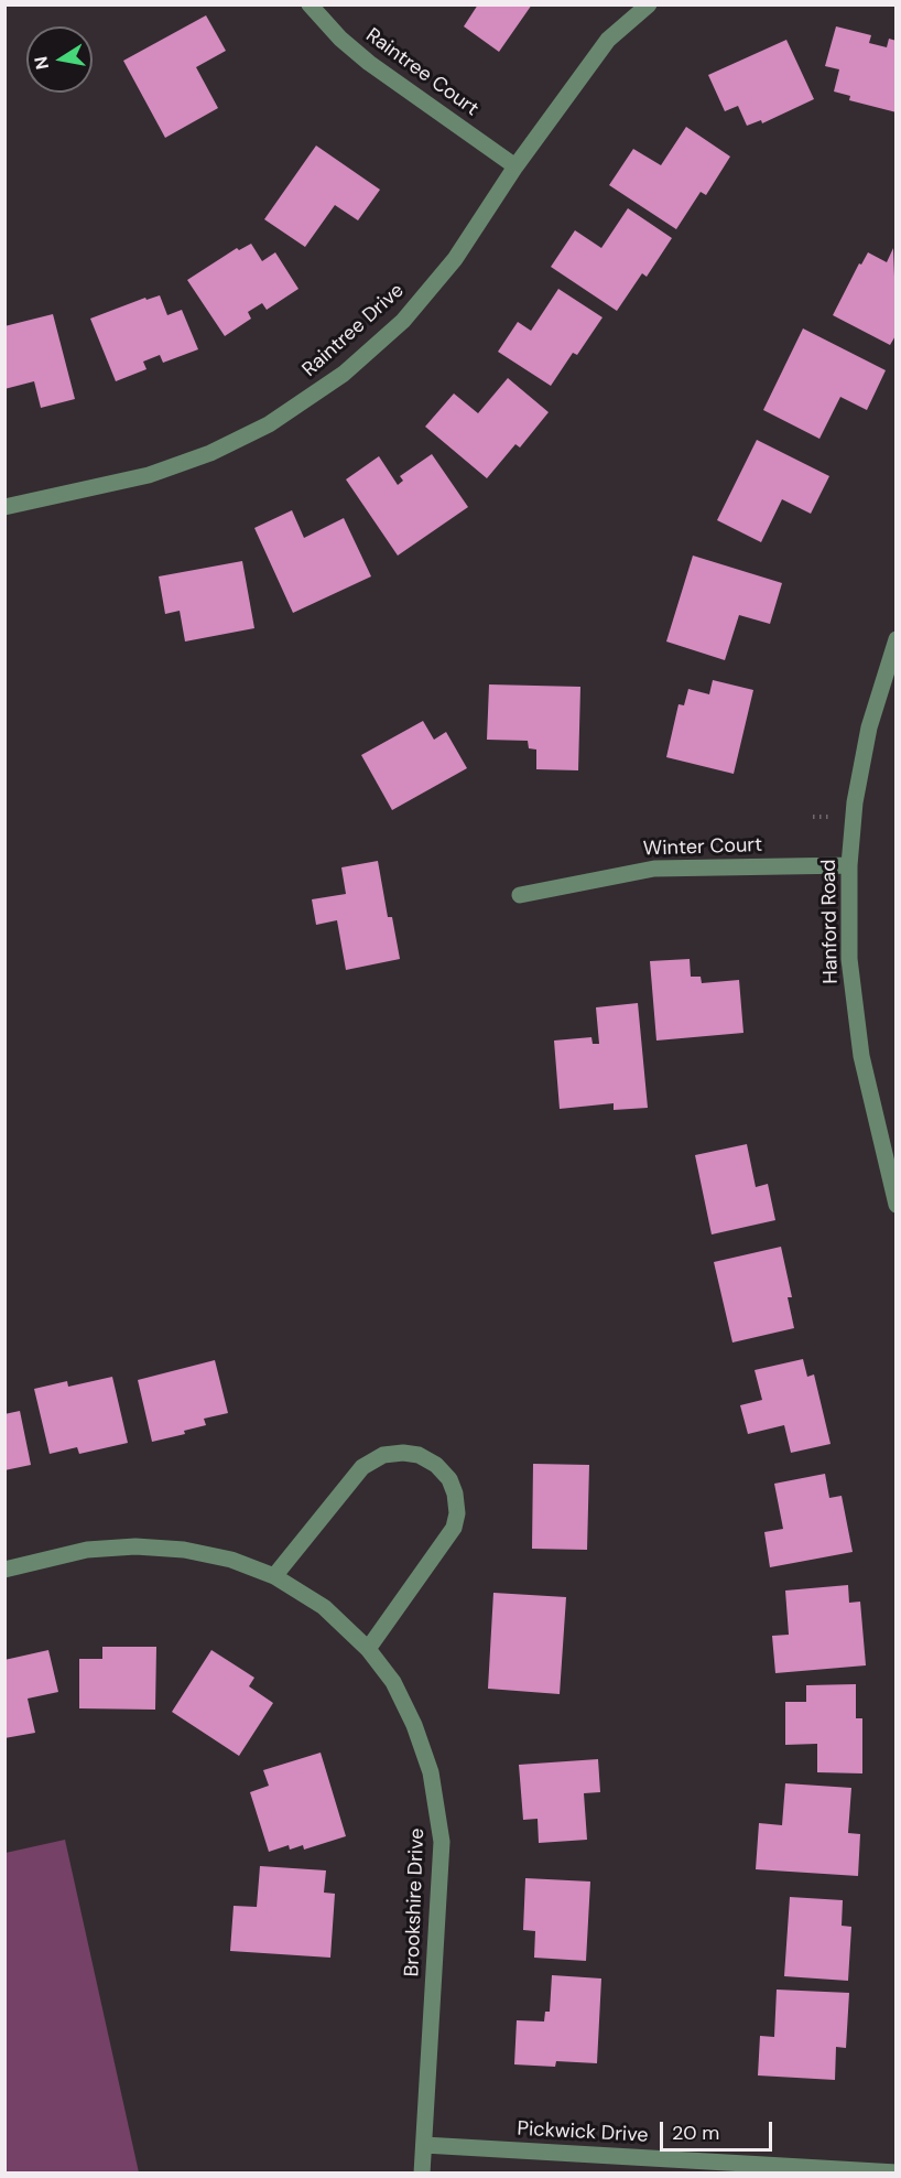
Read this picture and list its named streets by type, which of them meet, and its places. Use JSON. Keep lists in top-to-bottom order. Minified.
{"streets":{"street":["Raintree Court","Raintree Drive","Winter Court","Hanford Road","Brookshire Drive","Pickwick Drive"]},"crossings":[["Raintree Court","Raintree Drive"],["Winter Court","Hanford Road"],["Brookshire Drive","Pickwick Drive"]],"scale_bar":"20 m","north":"left"}
